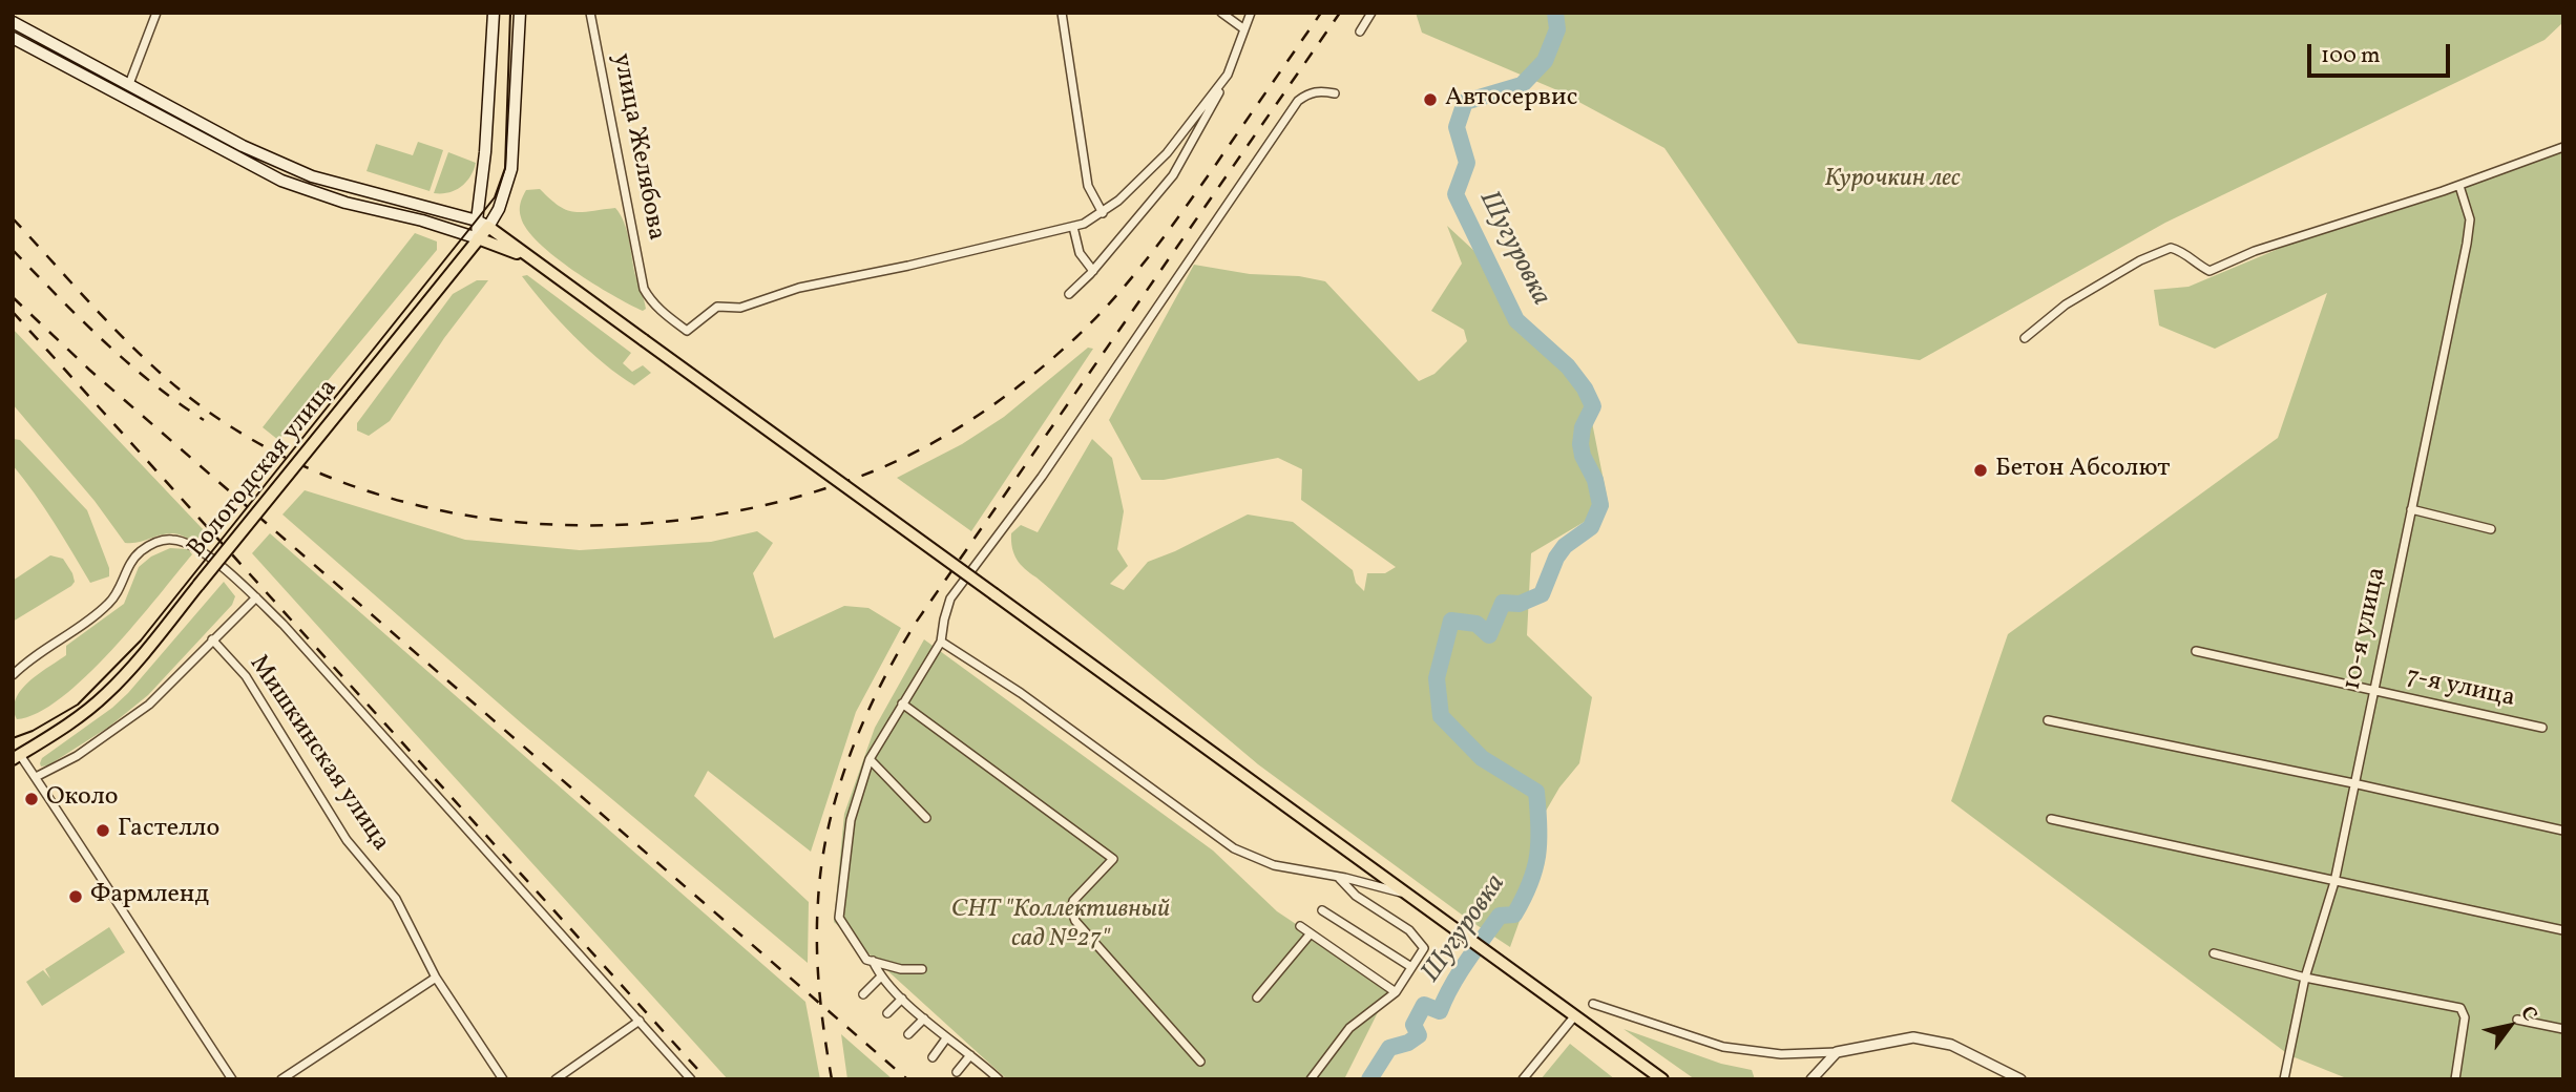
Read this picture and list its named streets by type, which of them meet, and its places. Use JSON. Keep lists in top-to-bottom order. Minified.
{"streets":{"main road":["Вологодская улица"],"street":["улица Желябова","10-я улица","7-я улица","Мишкинская улица"]},"crossings":[["10-я улица","7-я улица"]],"water":["Шугуровка"],"parks":["Курочкин лес","СНТ \"Коллективный сад №27\""],"places":["Автосервис","Бетон Абсолют","Около","Гастелло","Фармленд"],"scale_bar":"100 m","north":"top right"}
